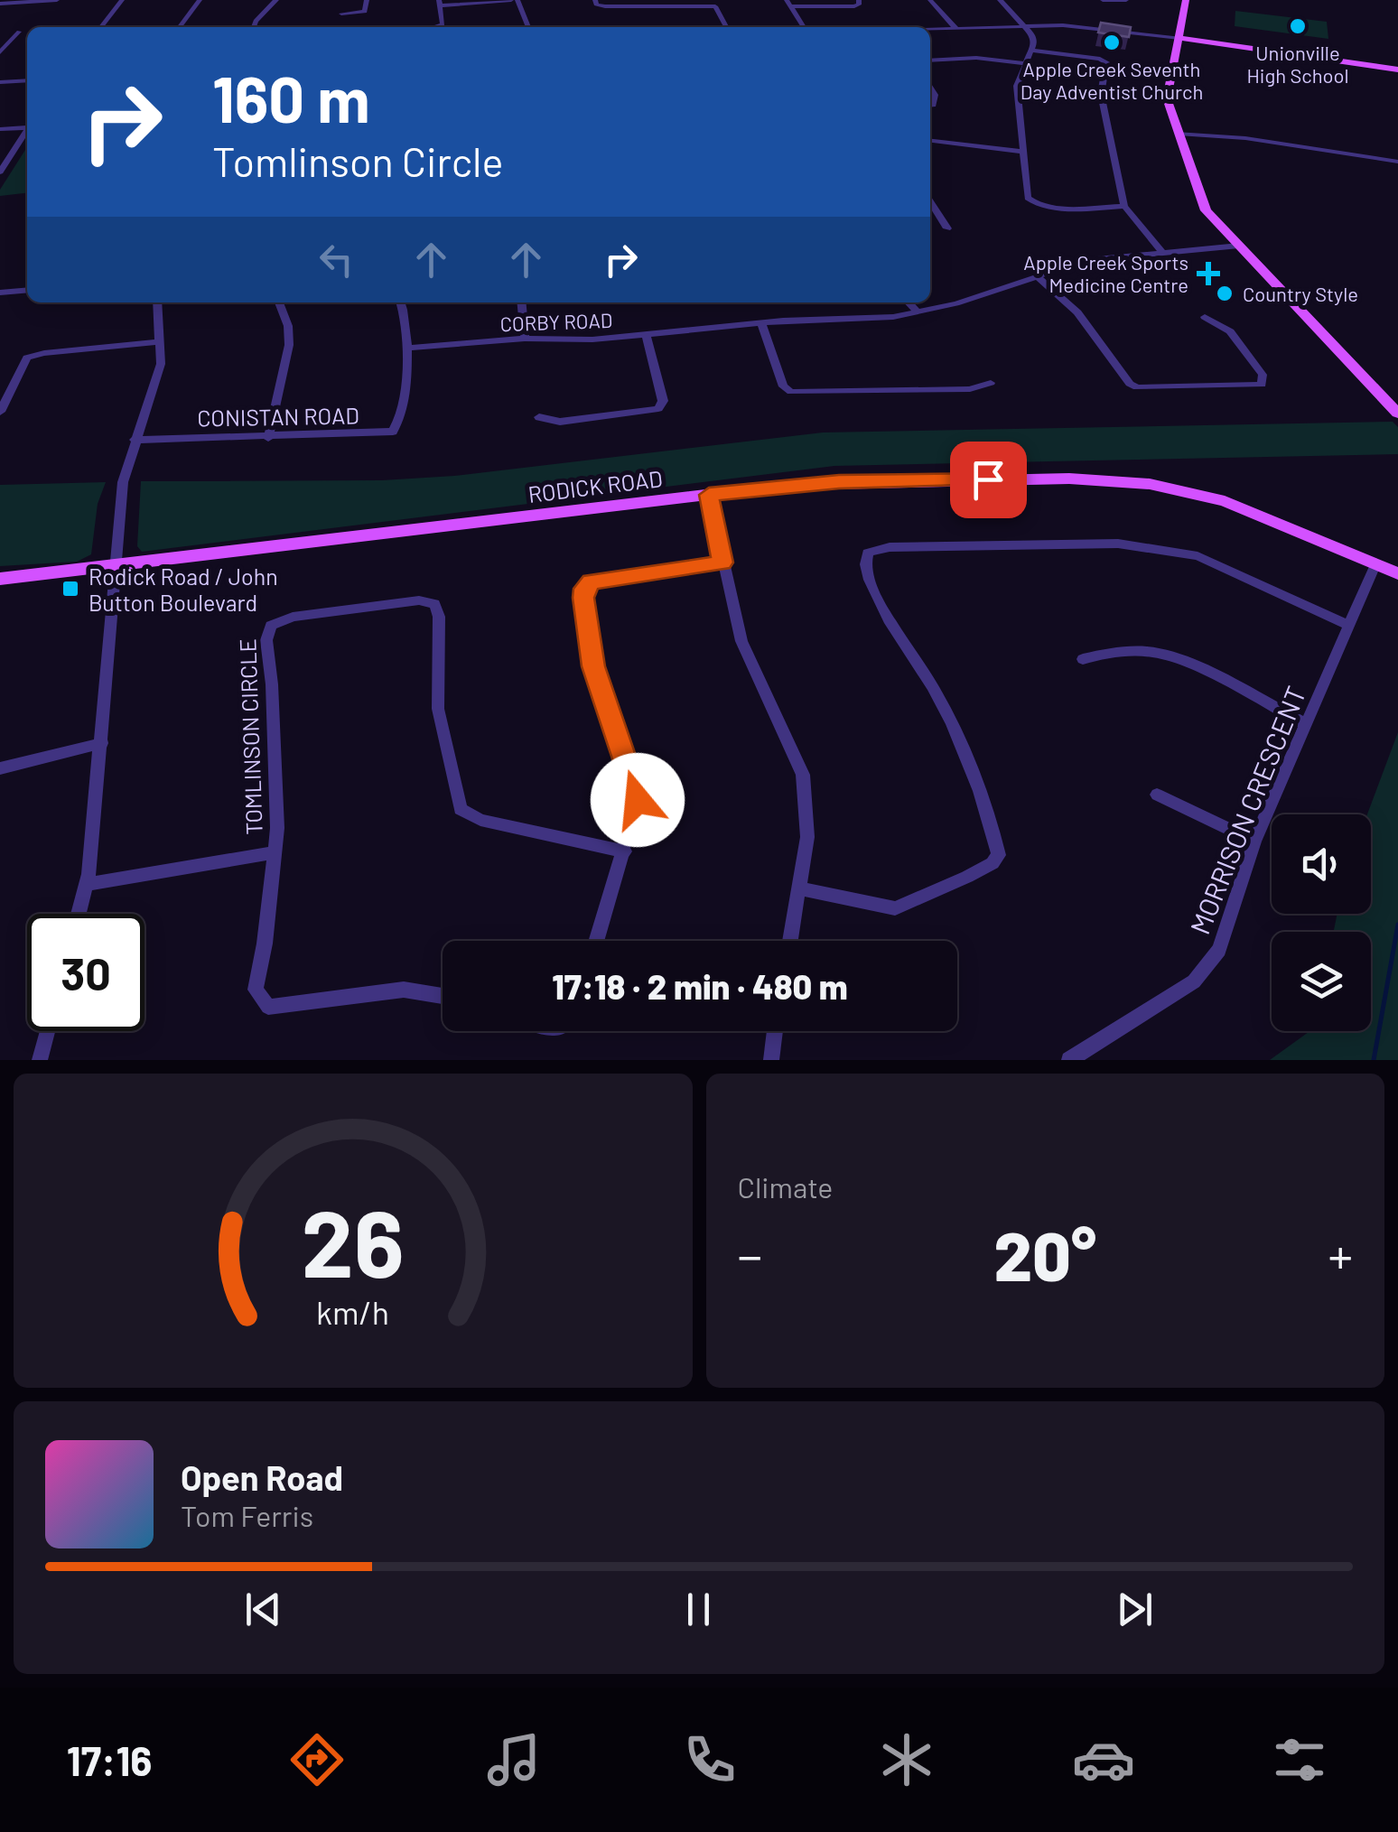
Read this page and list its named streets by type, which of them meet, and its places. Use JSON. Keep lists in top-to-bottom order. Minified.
{"streets":{"main road":["RODICK ROAD"],"street":["CORBY ROAD","CONISTAN ROAD","TOMLINSON CIRCLE","MORRISON CRESCENT"]},"crossings":[["CORBY ROAD","CONISTAN ROAD"],["RODICK ROAD","MORRISON CRESCENT"]],"places":{"other":["Unionville High School","Apple Creek Seventh Day Adventist Church","Country Style"],"health":["Apple Creek Sports Medicine Centre"],"transit":["Rodick Road / John Button Boulevard"]},"page":{"turn":["160 m","Tomlinson Circle"],"limit":"30","trip":"17:18 · 2 min · 480 m","tile":"Climate","heat":["−","20°","+"],"song":["Open Road","Tom Ferris"],"tabs":"17:16","gauge":["26","km/h"]}}
